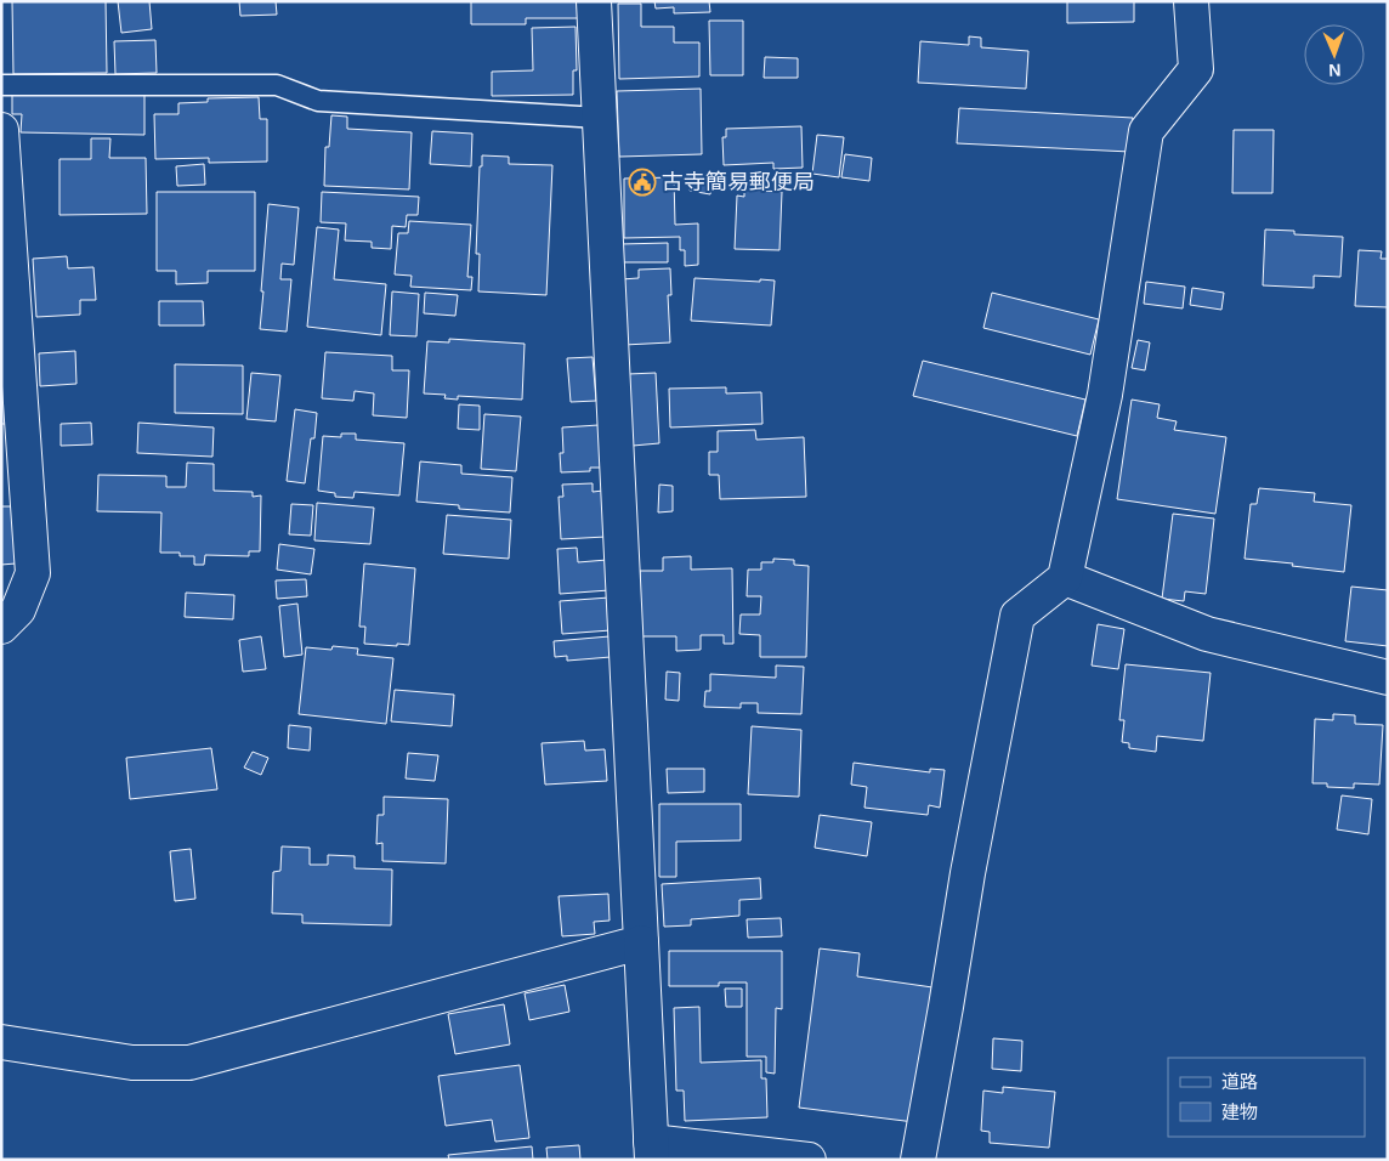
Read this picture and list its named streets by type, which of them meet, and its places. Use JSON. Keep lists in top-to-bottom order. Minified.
{"places":{"public building":["古寺簡易郵便局"]},"legend":["道路","建物"],"north":"bottom"}
